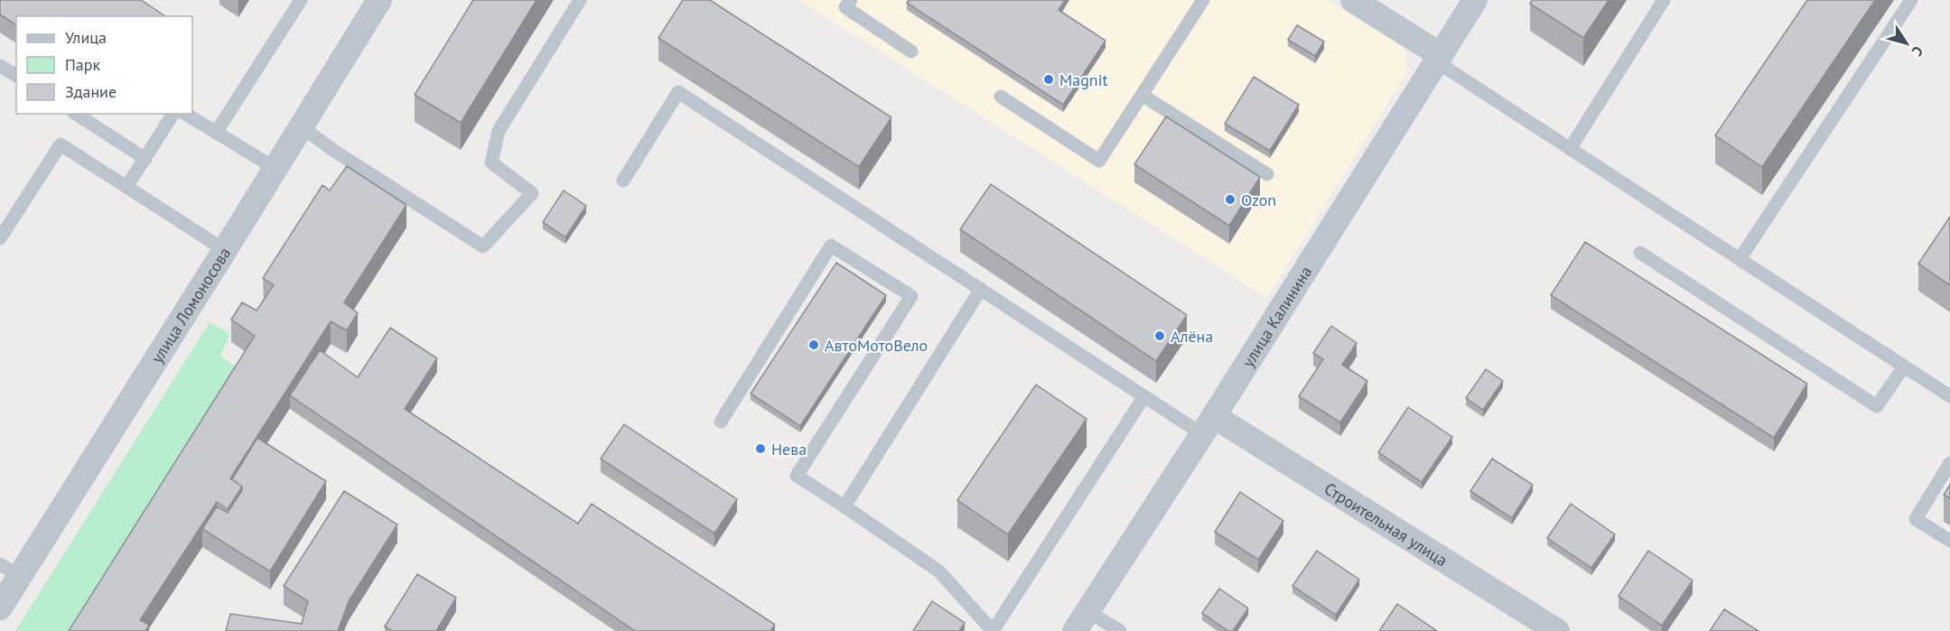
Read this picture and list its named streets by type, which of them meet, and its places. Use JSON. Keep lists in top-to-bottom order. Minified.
{"streets":{"street":["улица Ломоносова","улица Калинина","Строительная улица"]},"crossings":[["улица Калинина","Строительная улица"]],"places":["Magnit","Ozon","Алёна","АвтоМотоВело","Нева"],"legend":["Улица","Парк","Здание"],"north":"bottom right"}
